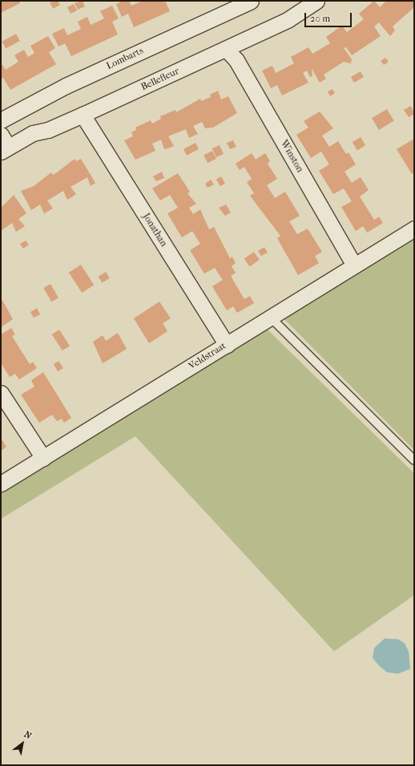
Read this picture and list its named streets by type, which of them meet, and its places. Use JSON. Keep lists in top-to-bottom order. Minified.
{"streets":{"street":["Lombarts","Bellefleur","Winston","Jonathan","Veldstraat"]},"crossings":[["Bellefleur","Winston"],["Bellefleur","Jonathan"],["Winston","Veldstraat"],["Jonathan","Veldstraat"]],"scale_bar":"20 m","north":"top right"}
